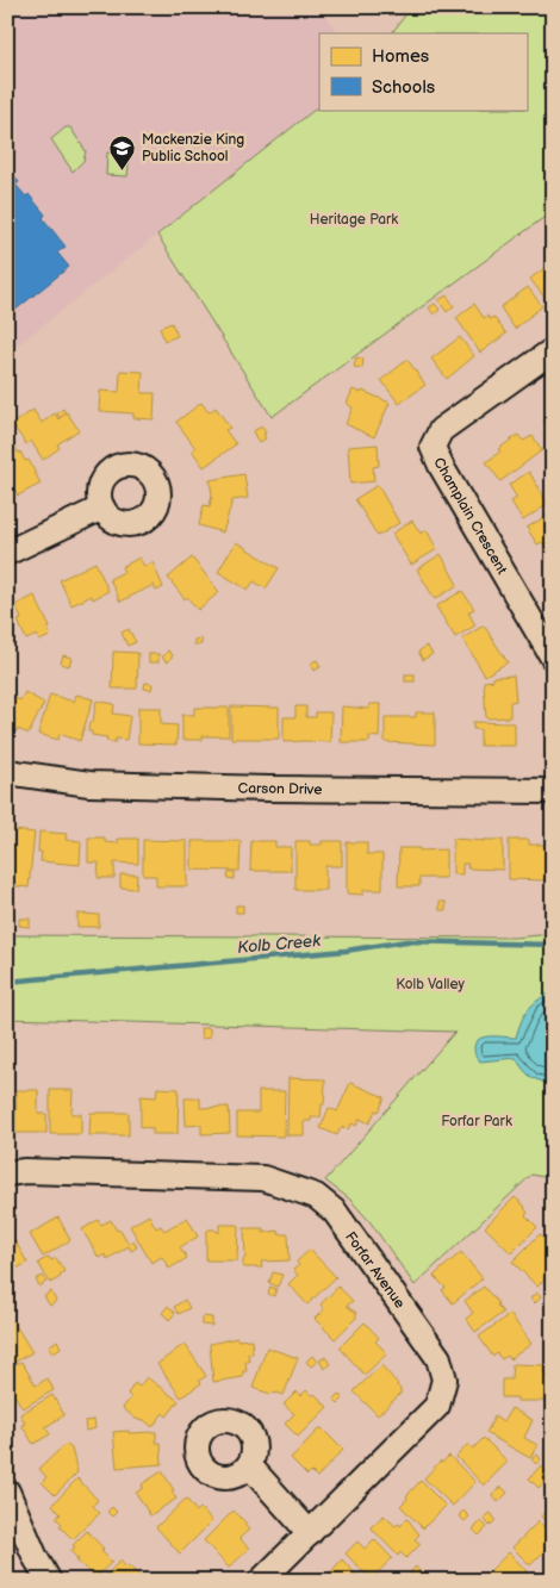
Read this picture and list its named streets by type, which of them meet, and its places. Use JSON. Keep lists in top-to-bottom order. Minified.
{"streets":{"street":["Champlain Crescent","Carson Drive","Forfar Avenue"]},"water":["Kolb Creek"],"parks":["Heritage Park","Kolb Valley","Forfar Park"],"places":{"school or university":["Mackenzie King Public School"]},"legend":["Homes","Schools"]}
